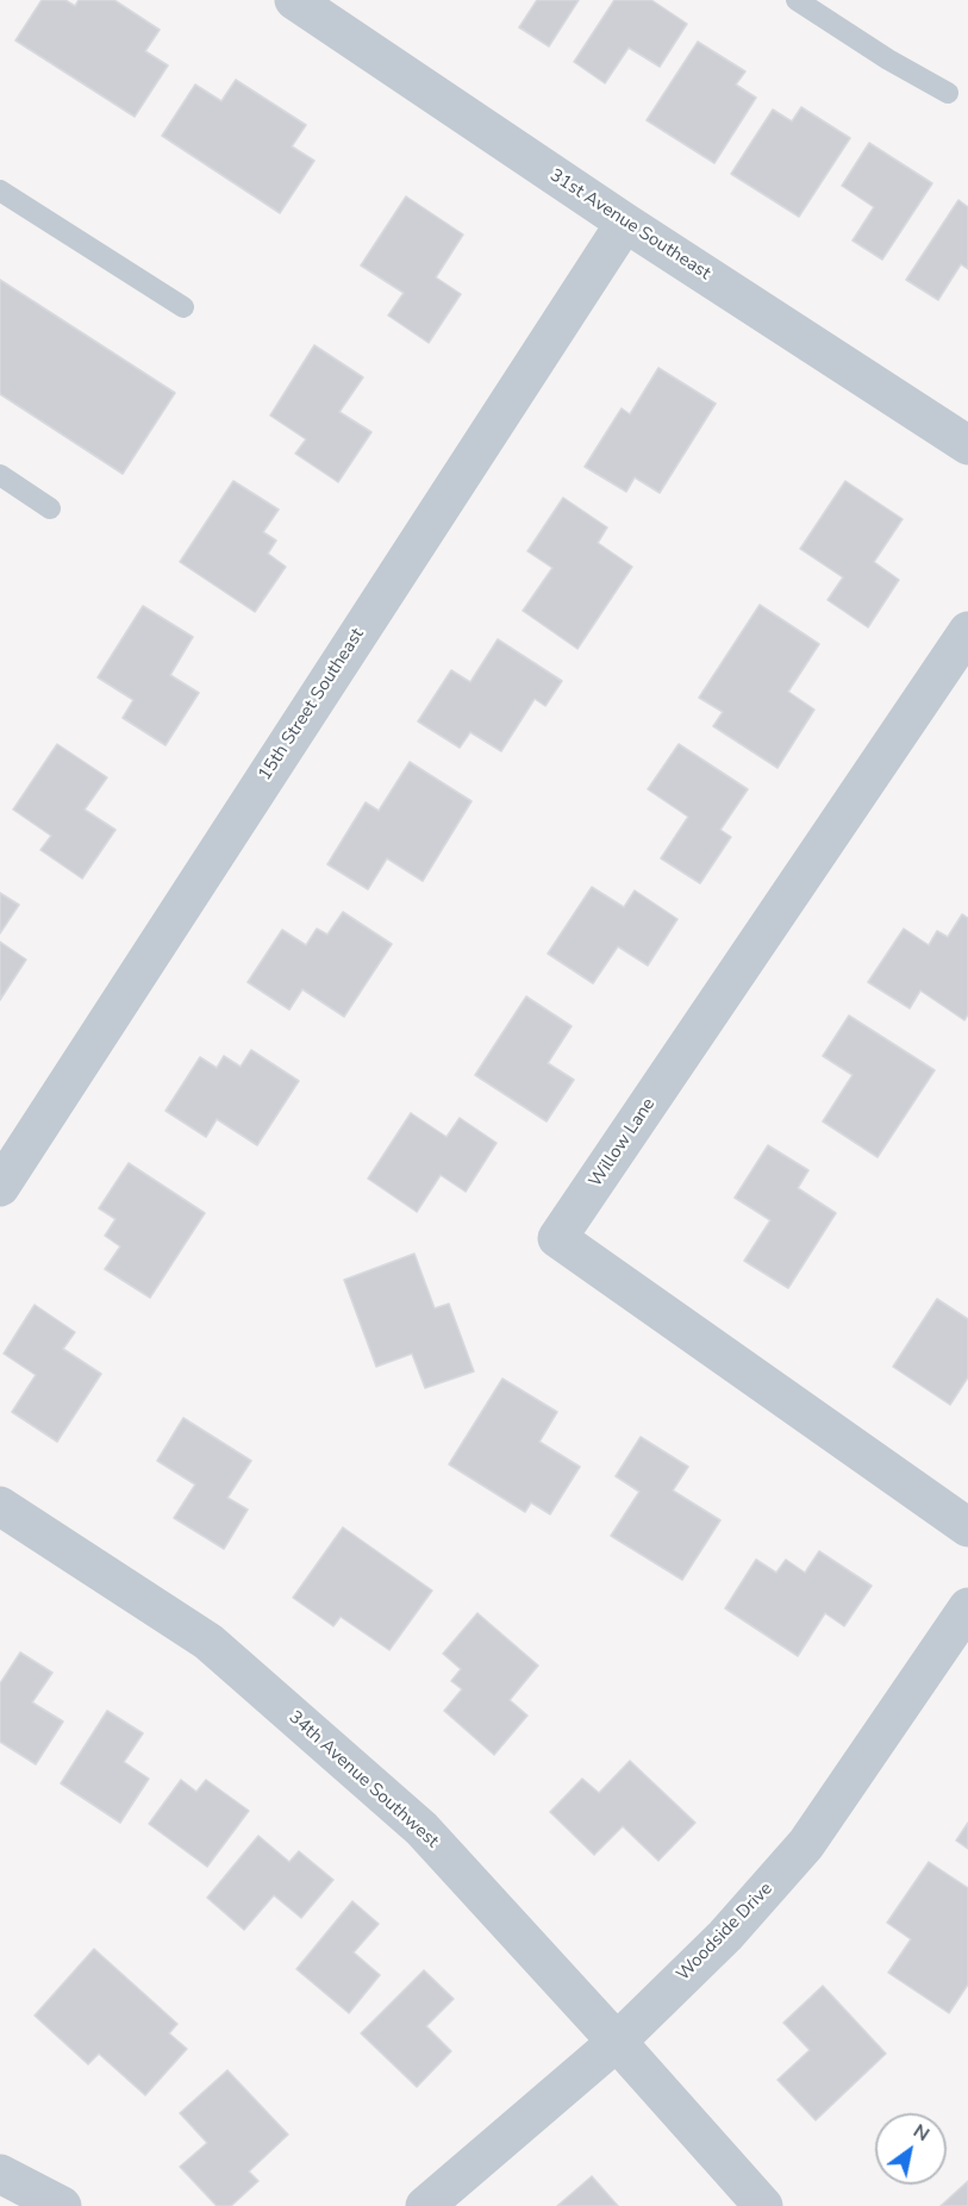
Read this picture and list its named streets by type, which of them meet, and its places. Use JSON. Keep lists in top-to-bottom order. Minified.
{"streets":{"street":["31st Avenue Southeast","15th Street Southeast","Willow Lane","34th Avenue Southwest","Woodside Drive"]},"crossings":[["31st Avenue Southeast","15th Street Southeast"],["34th Avenue Southwest","Woodside Drive"]],"north":"top right"}
